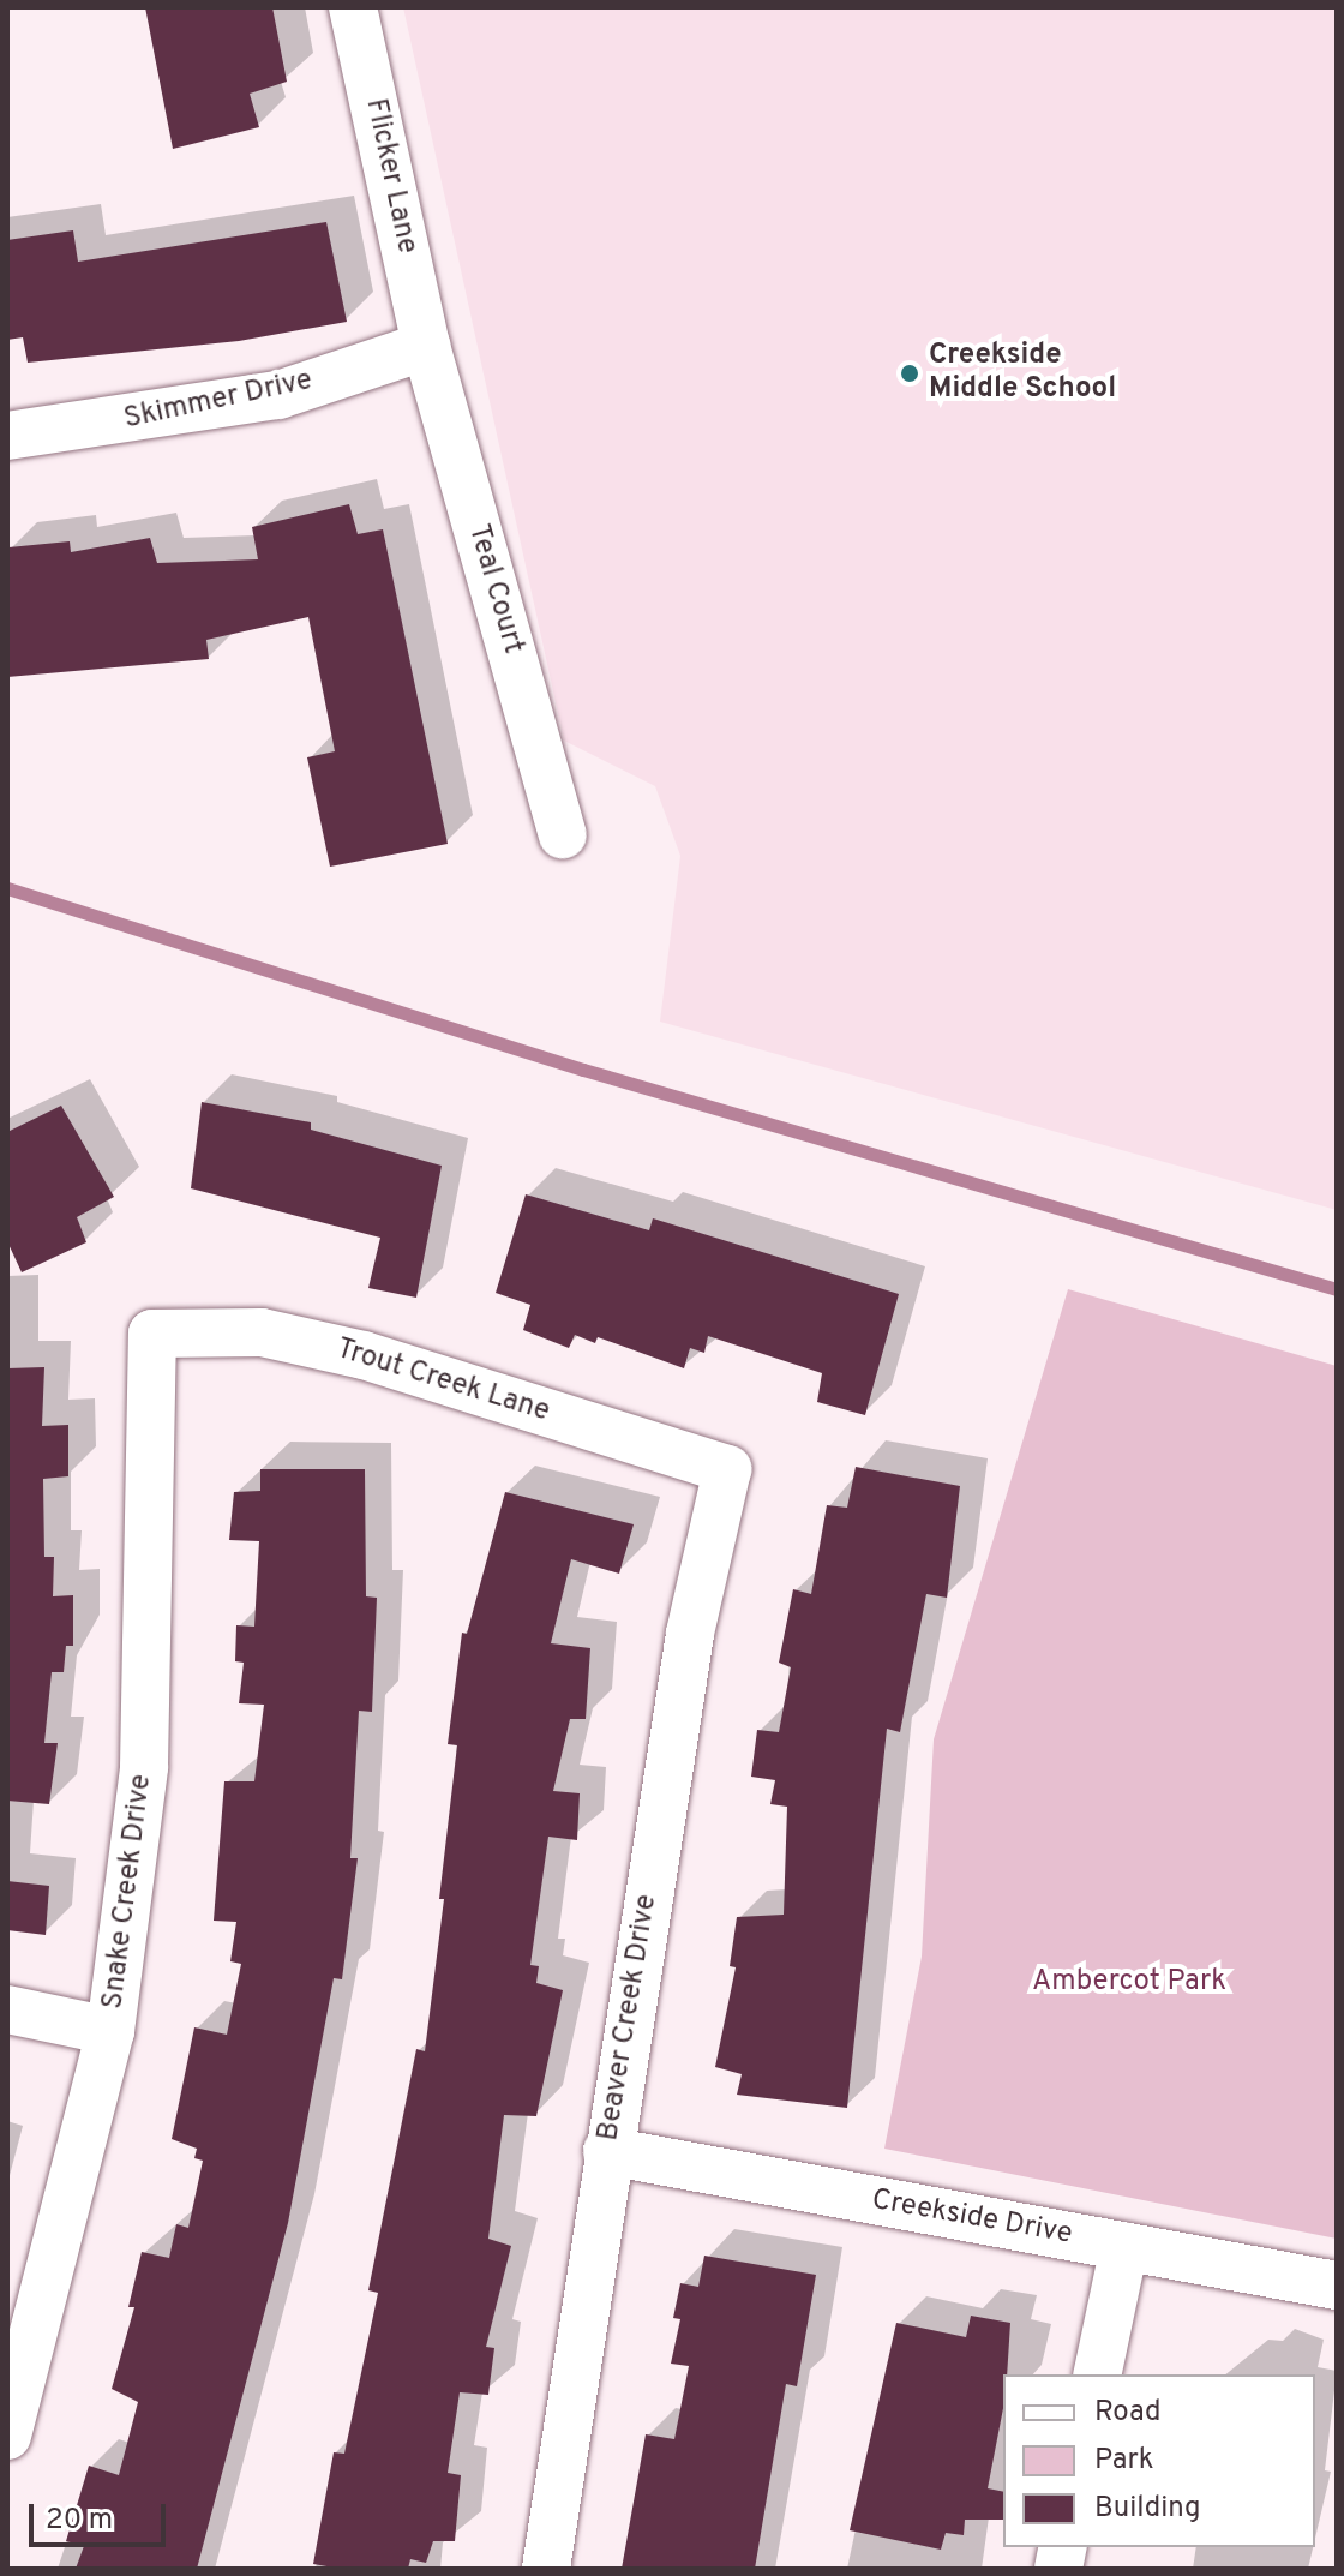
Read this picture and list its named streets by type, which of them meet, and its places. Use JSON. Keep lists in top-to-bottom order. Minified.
{"streets":{"street":["Flicker Lane","Skimmer Drive","Teal Court","Trout Creek Lane","Snake Creek Drive","Beaver Creek Drive","Creekside Drive"]},"crossings":[["Flicker Lane","Skimmer Drive"],["Flicker Lane","Teal Court"],["Skimmer Drive","Teal Court"],["Trout Creek Lane","Snake Creek Drive"],["Trout Creek Lane","Beaver Creek Drive"],["Beaver Creek Drive","Creekside Drive"]],"parks":["Ambercot Park"],"places":["Creekside Middle School"],"legend":["Road","Park","Building"],"scale_bar":"20 m"}
